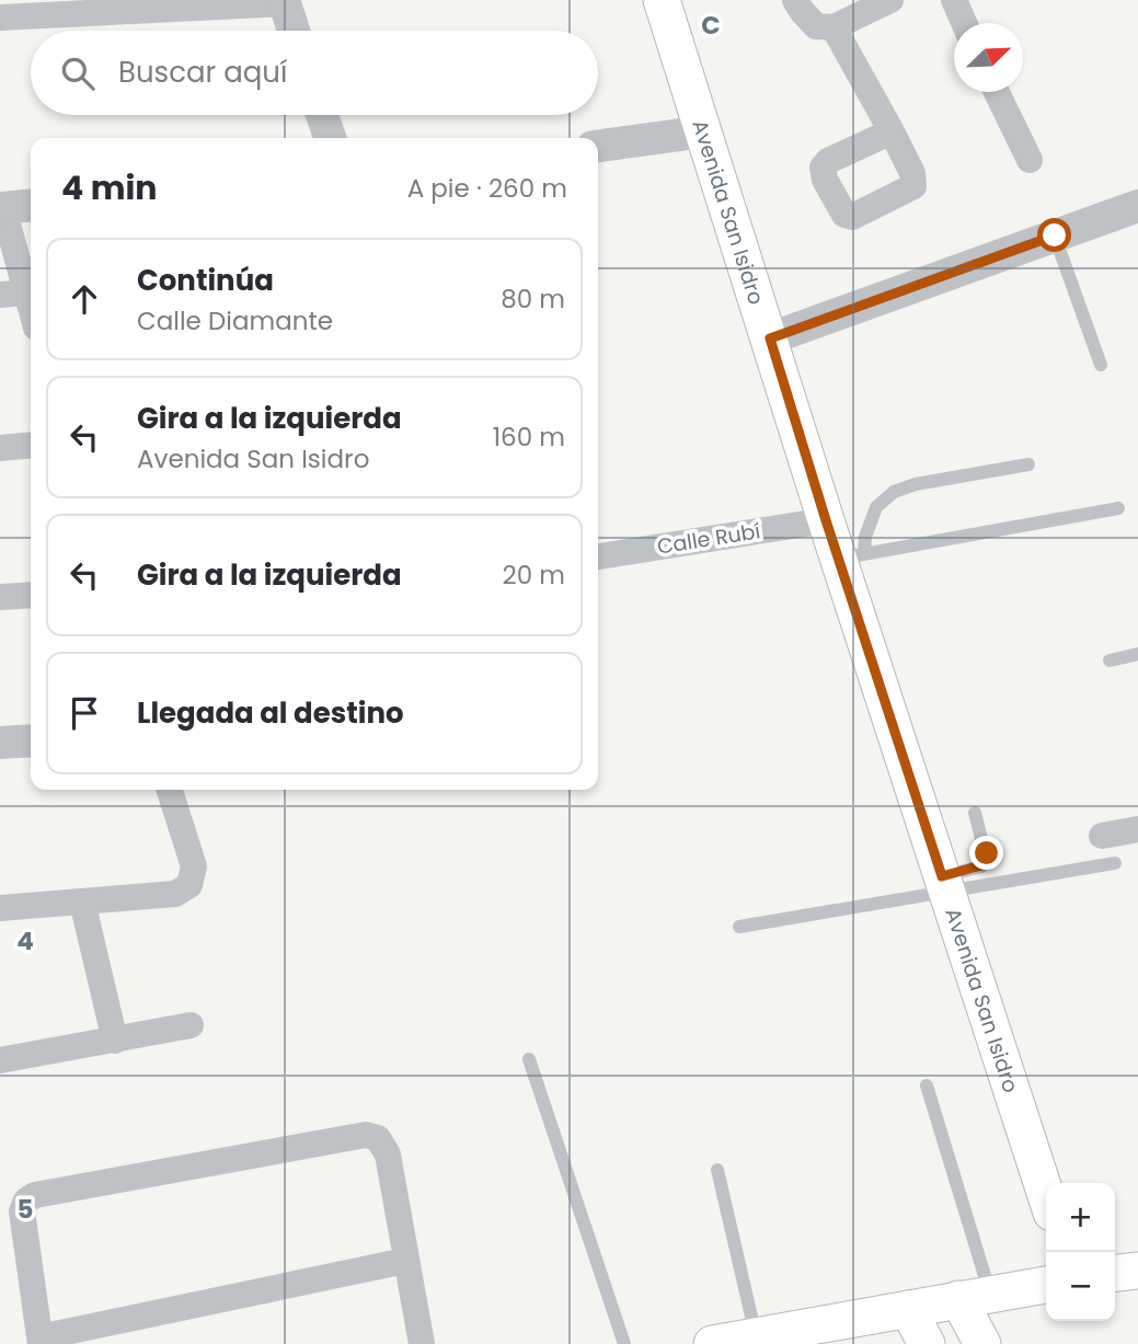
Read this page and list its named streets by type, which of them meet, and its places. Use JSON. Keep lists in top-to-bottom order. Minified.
{"streets":{"main road":["Avenida San Isidro"],"street":["Calle Rubí"]},"crossings":[["Avenida San Isidro","Calle Rubí"]],"north":"top right","page":{"search":"Buscar aquí","heading":["4 min","A pie · 260 m"],"list":[["Continúa","Calle Diamante","80 m"],["Gira a la izquierda","Avenida San Isidro","160 m"],["Gira a la izquierda","20 m"],"Llegada al destino"],"map_buttons":["+","−"]},"grid":{"columns":["C"],"rows":["4","5"]}}
